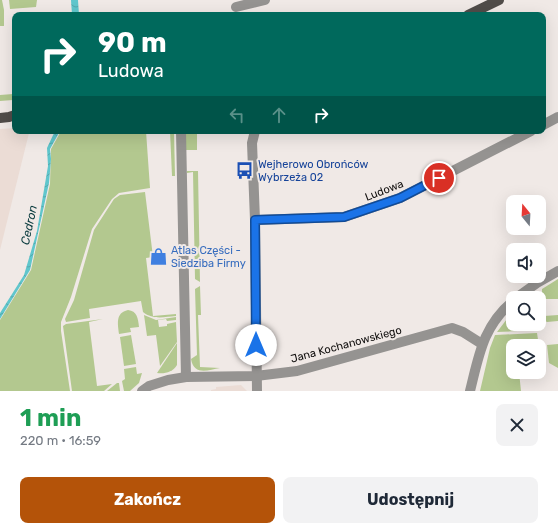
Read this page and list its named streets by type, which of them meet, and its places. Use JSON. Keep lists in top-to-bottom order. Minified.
{"streets":{"street":["Ludowa","Jana Kochanowskiego"]},"water":["Cedron"],"places":{"bus stop":["Wejherowo Obrońców Wybrzeża 02"],"shop":["Atlas Części - Siedziba Firmy"]},"north":"top","page":{"turn":["90 m","Ludowa"],"heading":["1 min","220 m · 16:59"],"buttons":["Zakończ","Udostępnij"]}}
